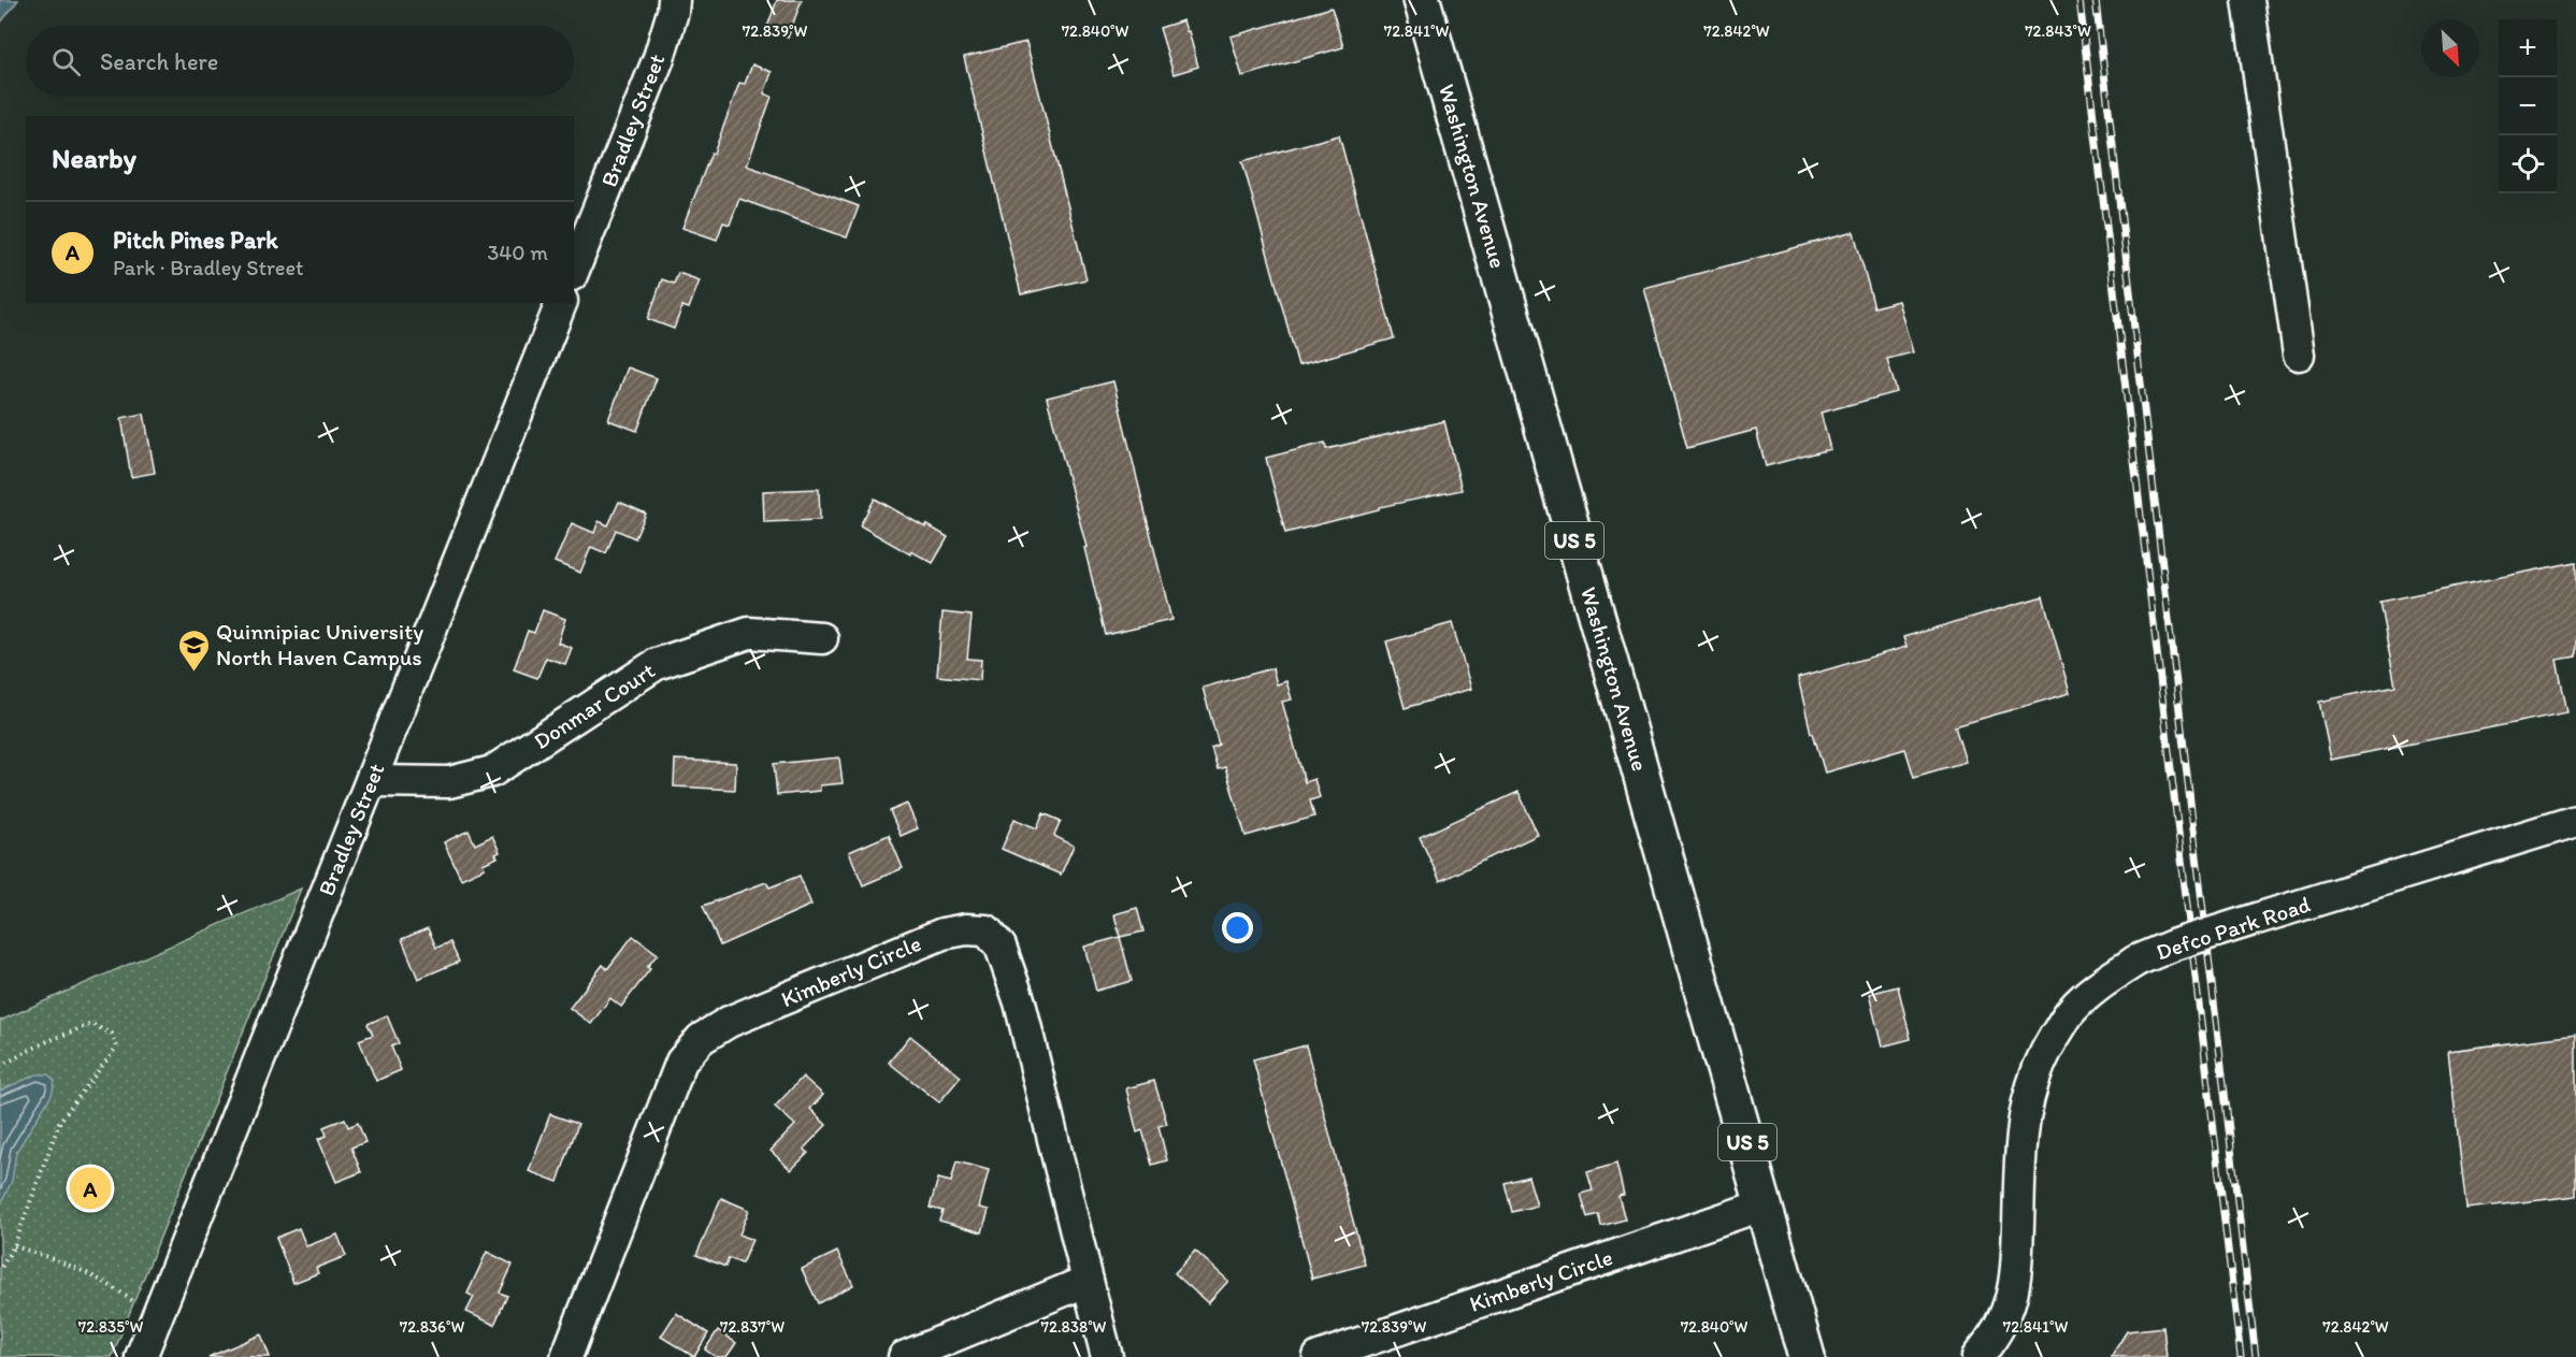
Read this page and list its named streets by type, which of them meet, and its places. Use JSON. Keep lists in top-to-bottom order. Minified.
{"streets":{"main road":["Washington Avenue","US 5"],"street":["Bradley Street","Donmar Court","Defco Park Road","Kimberly Circle"]},"crossings":[["Bradley Street","Donmar Court"],["Washington Avenue","Kimberly Circle"]],"places":{"school or university":["Quinnipiac University North Haven Campus"]},"north":"bottom right","page":{"map_buttons":["+","−"],"search":"Search here","heading":"Nearby","list":[{"mark":"A","name":"Pitch Pines Park","note":"Park · Bradley Street","value":"340 m"}],"pins":"A"},"coordinates":["72.839°W","72.840°W","72.841°W","72.842°W","72.843°W","72.838°W","72.835°W","72.836°W","72.837°W"]}
